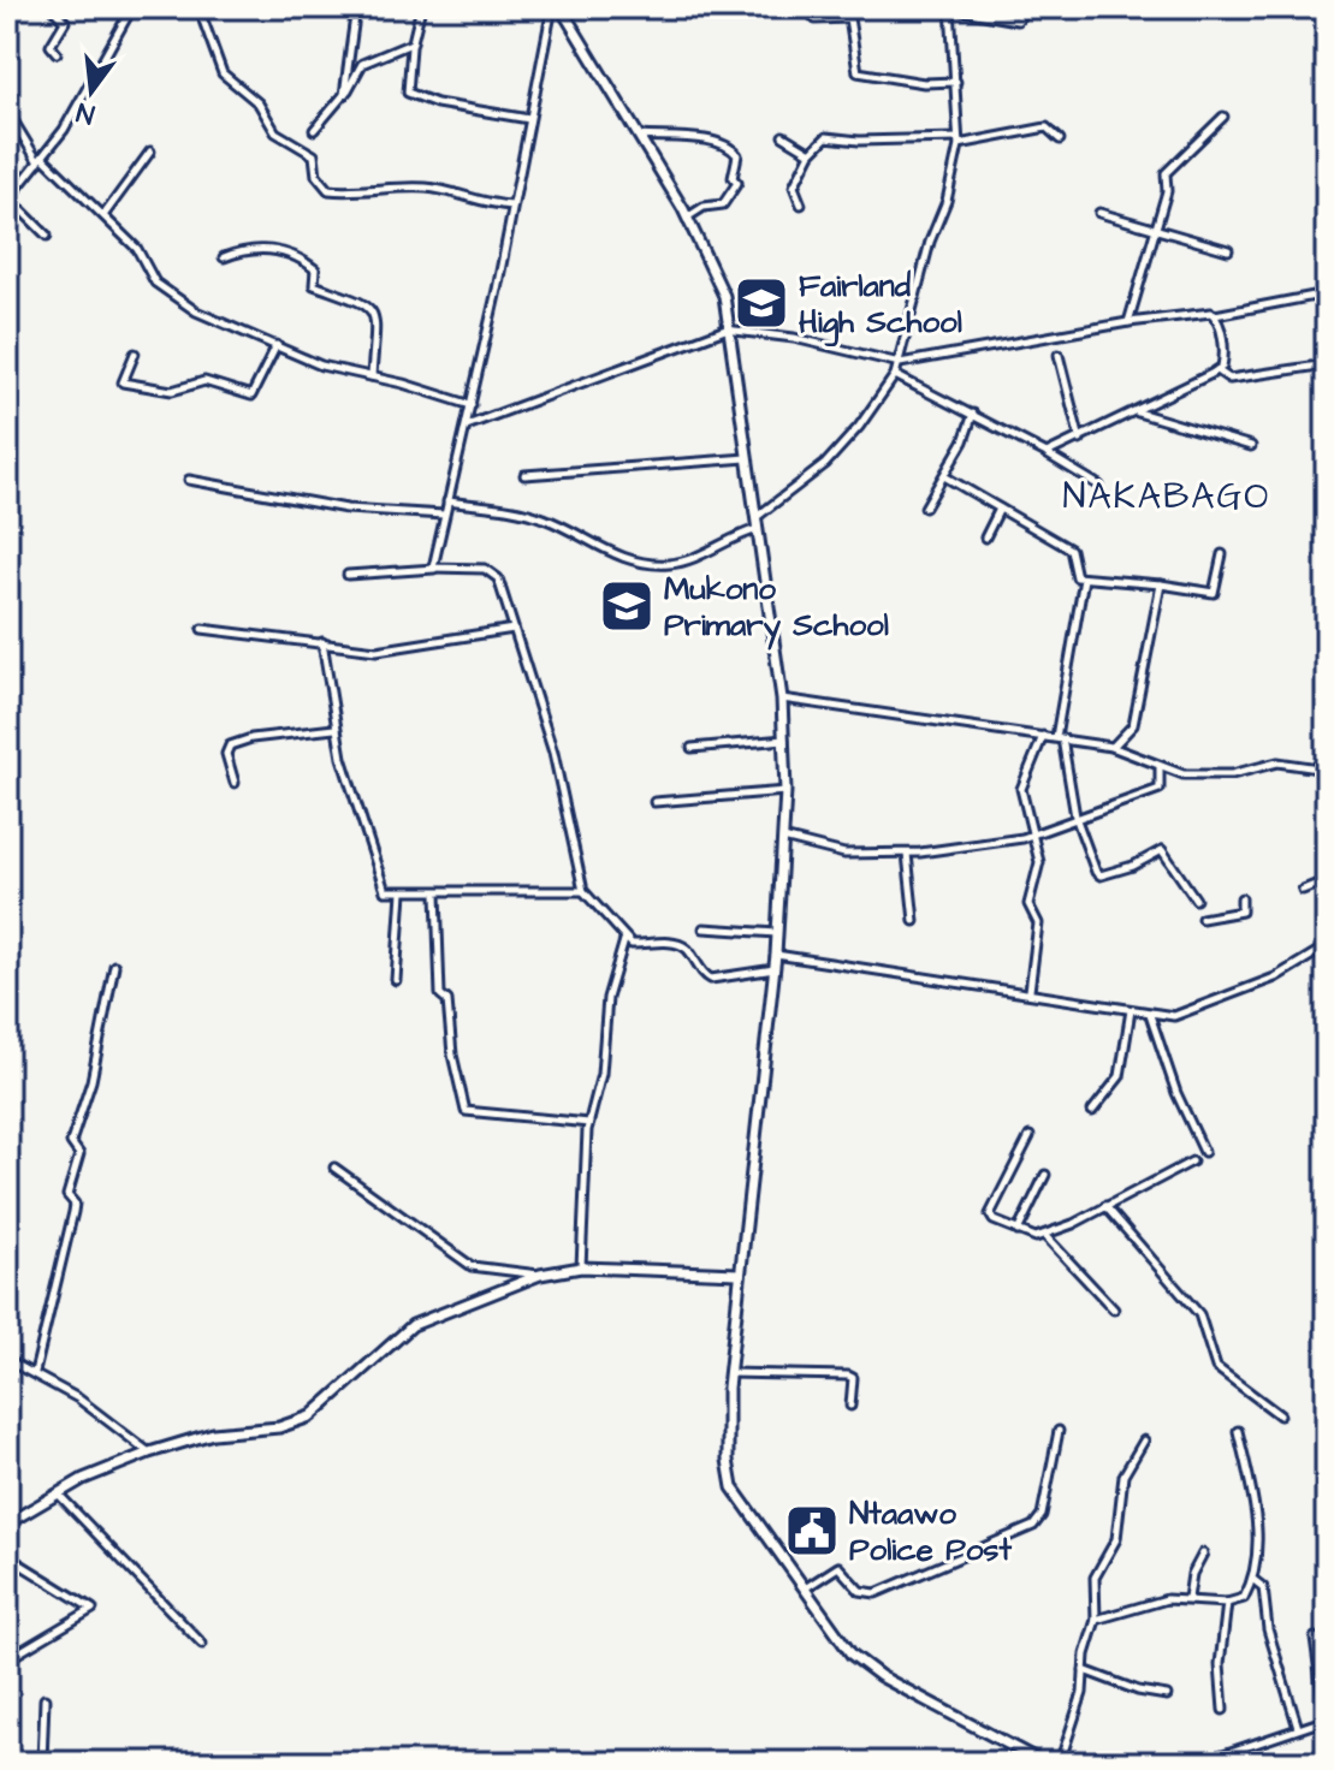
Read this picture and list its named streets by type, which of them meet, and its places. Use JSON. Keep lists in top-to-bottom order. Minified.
{"districts":["NAKABAGO"],"places":{"school or university":["Fairland High School","Mukono Primary School"],"public building":["Ntaawo Police Post"]},"north":"bottom"}
